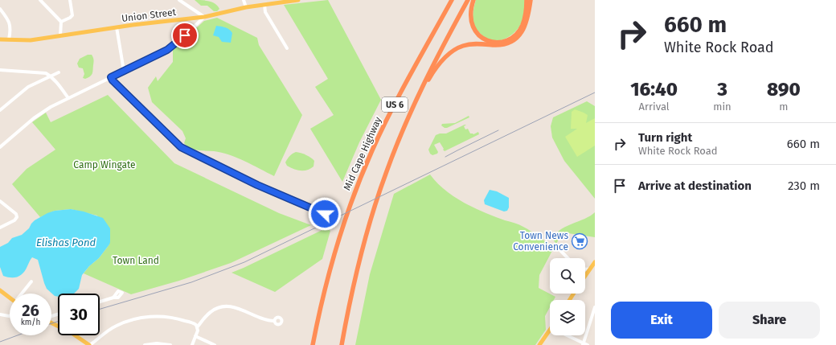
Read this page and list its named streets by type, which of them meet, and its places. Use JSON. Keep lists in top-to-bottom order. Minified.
{"streets":{"highway":["US 6","Mid Cape Highway"],"main road":["Union Street"]},"water":["Elishas Pond"],"parks":["Camp Wingate","Town Land"],"places":{"supermarket":["Town News Convenience"]},"page":{"turn":["660 m","White Rock Road"],"eta":["16:40","Arrival","3","min","890","m"],"list":[{"name":"Turn right","note":"White Rock Road","value":"660 m"},{"name":"Arrive at destination","value":"230 m"}],"speed":"26 km/h","limit":"30","buttons":["Exit","Share"]}}
